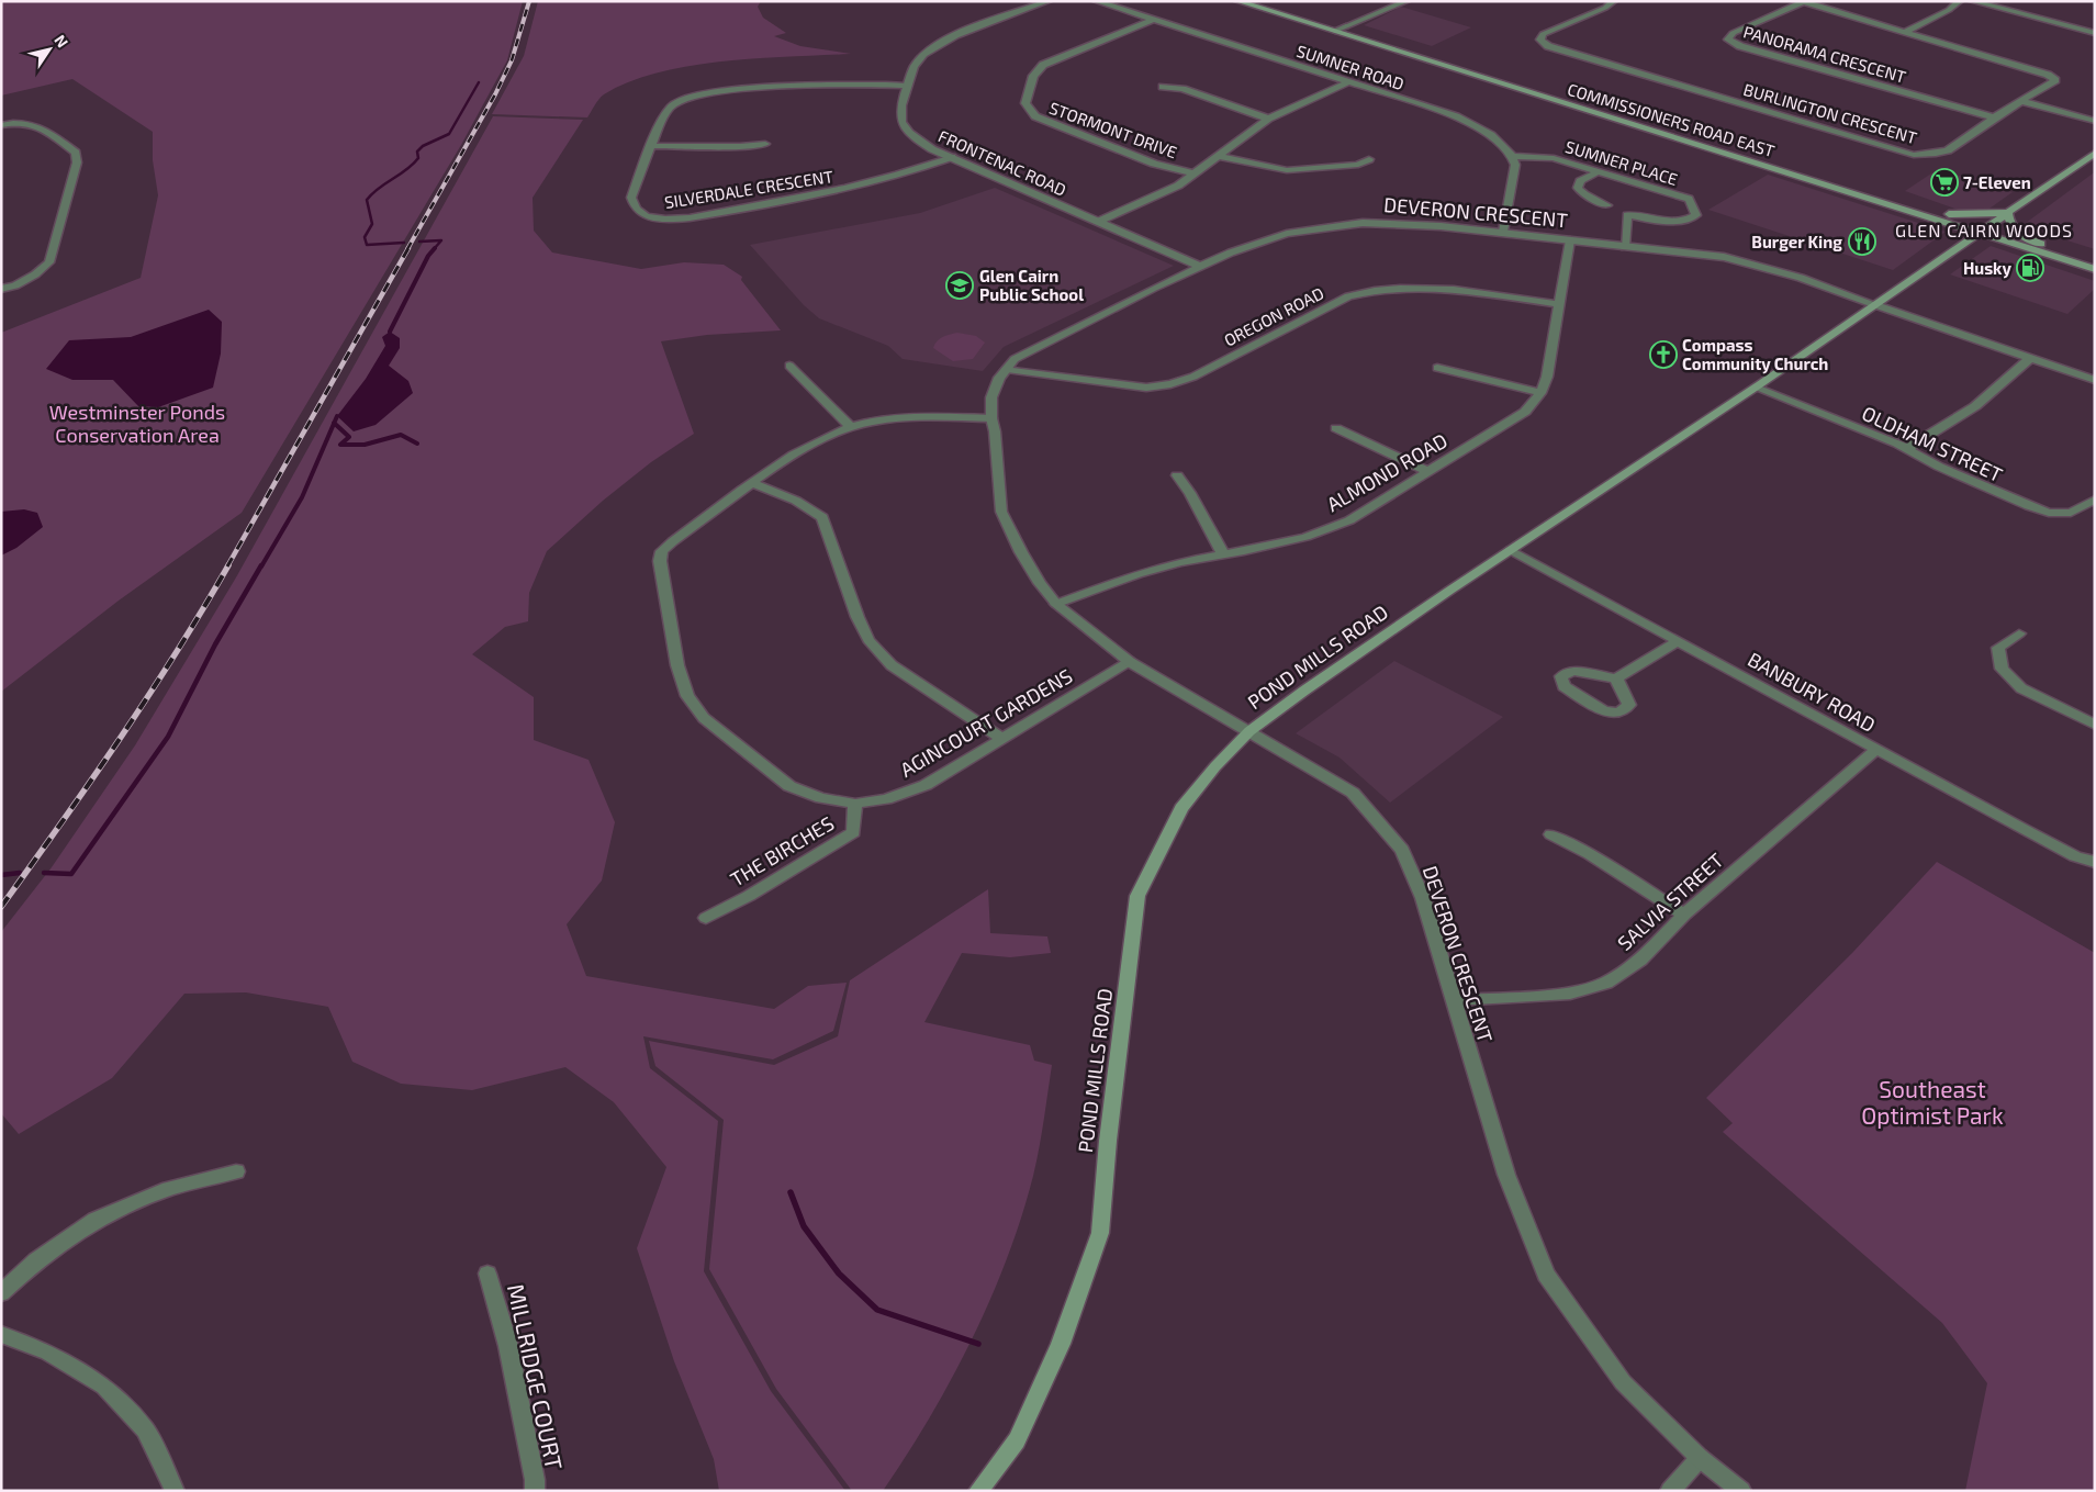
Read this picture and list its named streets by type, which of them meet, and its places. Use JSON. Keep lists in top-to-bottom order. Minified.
{"streets":{"main road":["COMMISSIONERS ROAD EAST","POND MILLS ROAD"],"street":["PANORAMA CRESCENT","SUMNER ROAD","BURLINGTON CRESCENT","STORMONT DRIVE","FRONTENAC ROAD","SUMNER PLACE","SILVERDALE CRESCENT","DEVERON CRESCENT","OREGON ROAD","OLDHAM STREET","ALMOND ROAD","BANBURY ROAD","AGINCOURT GARDENS","THE BIRCHES","SALVIA STREET","MILLRIDGE COURT"]},"crossings":[["PANORAMA CRESCENT","BURLINGTON CRESCENT"],["SUMNER ROAD","STORMONT DRIVE"],["SUMNER ROAD","SUMNER PLACE"],["COMMISSIONERS ROAD EAST","POND MILLS ROAD"],["FRONTENAC ROAD","SILVERDALE CRESCENT"],["FRONTENAC ROAD","DEVERON CRESCENT"],["SUMNER PLACE","DEVERON CRESCENT"],["DEVERON CRESCENT","OREGON ROAD"],["DEVERON CRESCENT","ALMOND ROAD"],["DEVERON CRESCENT","POND MILLS ROAD"],["DEVERON CRESCENT","AGINCOURT GARDENS"],["DEVERON CRESCENT","SALVIA STREET"],["OREGON ROAD","ALMOND ROAD"],["OLDHAM STREET","POND MILLS ROAD"],["POND MILLS ROAD","BANBURY ROAD"],["BANBURY ROAD","SALVIA STREET"],["AGINCOURT GARDENS","THE BIRCHES"]],"districts":["GLEN CAIRN WOODS"],"parks":["Westminster Ponds Conservation Area","Southeast Optimist Park"],"places":{"supermarket":["7-Eleven"],"restaurant":["Burger King"],"fuel station":["Husky"],"school or university":["Glen Cairn Public School"],"church":["Compass Community Church"]},"north":"top right"}
